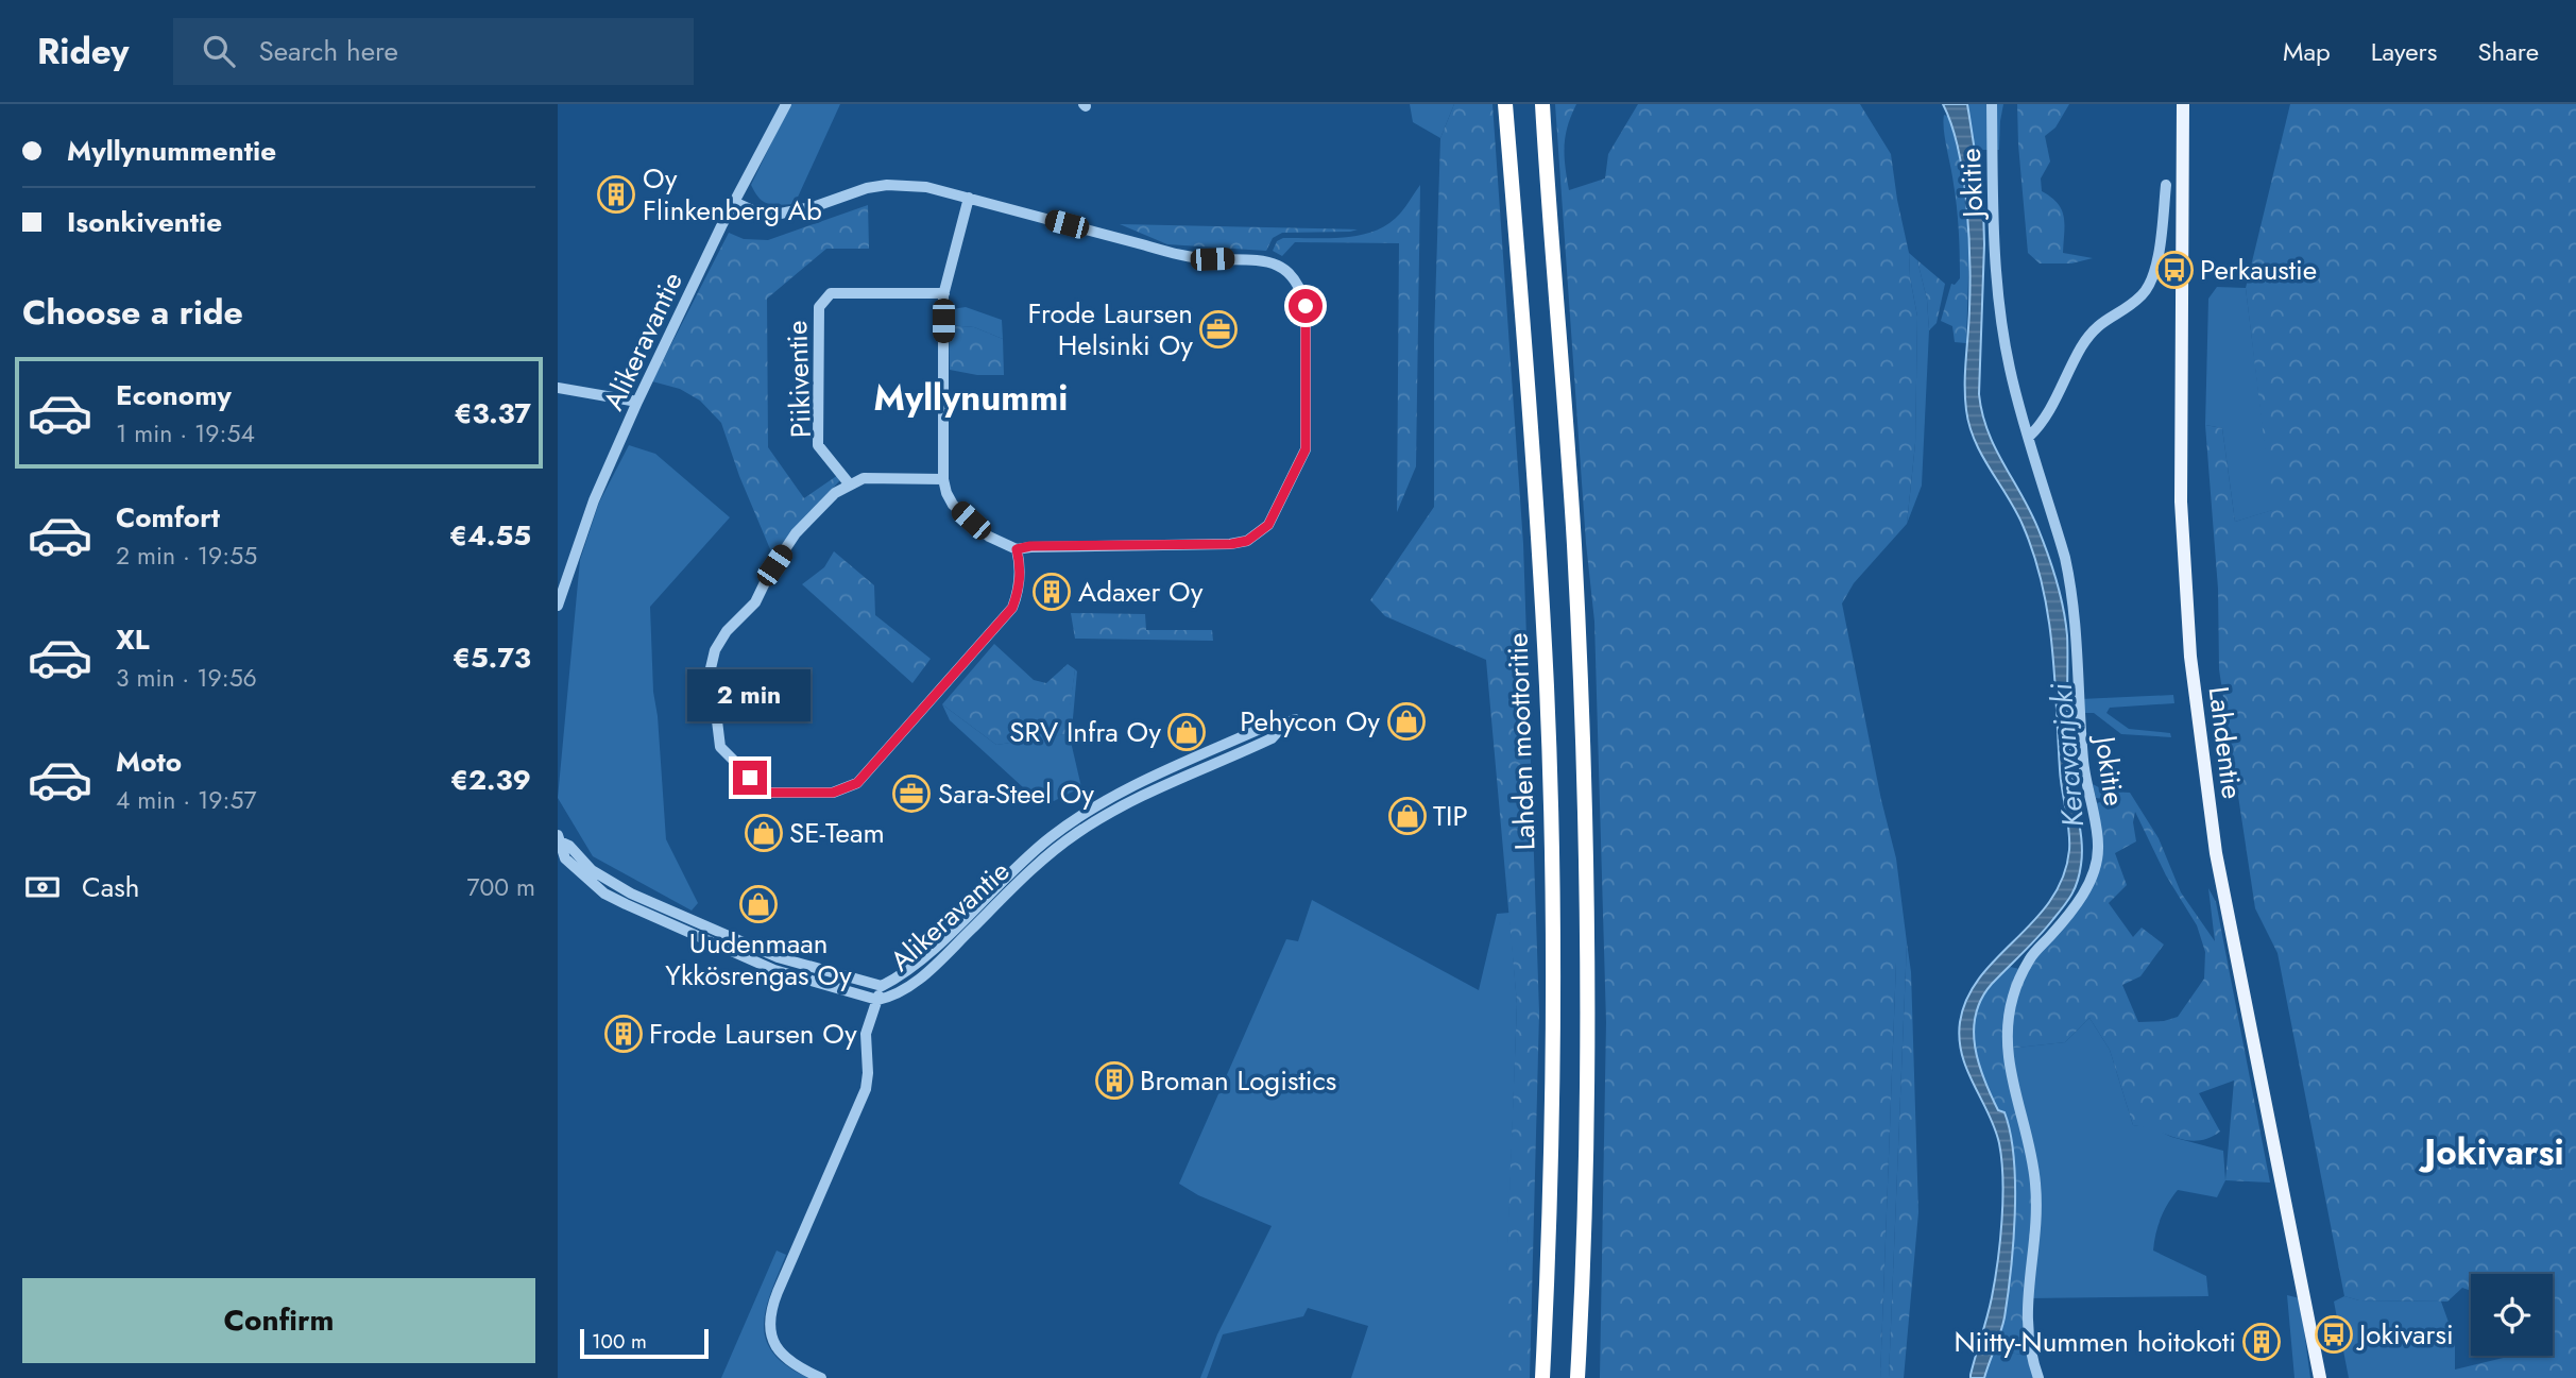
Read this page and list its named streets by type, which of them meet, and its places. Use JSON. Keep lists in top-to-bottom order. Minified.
{"streets":{"highway":["Lahden moottoritie"],"main road":["Lahdentie"],"street":["Jokitie","Alikeravantie","Piikiventie"]},"districts":["Myllynummi","Jokivarsi"],"water":["Keravanjoki"],"places":{"building":["Oy Flinkenberg Ab","Adaxer Oy","Frode Laursen Oy","Broman Logistics","Niitty-Nummen hoitokoti"],"bus stop":["Perkaustie","Jokivarsi"],"office":["Frode Laursen Helsinki Oy","Sara-Steel Oy"],"shop":["Pehycon Oy","SRV Infra Oy","TIP","SE-Team","Uudenmaan Ykkösrengas Oy"]},"scale_bar":"100 m","page":{"header":"Ridey","search":"Search here","nav":["Map","Layers","Share"],"banner":["Myllynummentie","Isonkiventie"],"heading":"Choose a ride","list":[{"name":"Economy","note":"1 min · 19:54","value":"€3.37"},{"name":"Comfort","note":"2 min · 19:55","value":"€4.55"},{"name":"XL","note":"3 min · 19:56","value":"€5.73"},{"name":"Moto","note":"4 min · 19:57","value":"€2.39"}],"bubble":"2 min","pay":["Cash","700 m"],"buttons":"Confirm","scale":"100 m"}}
